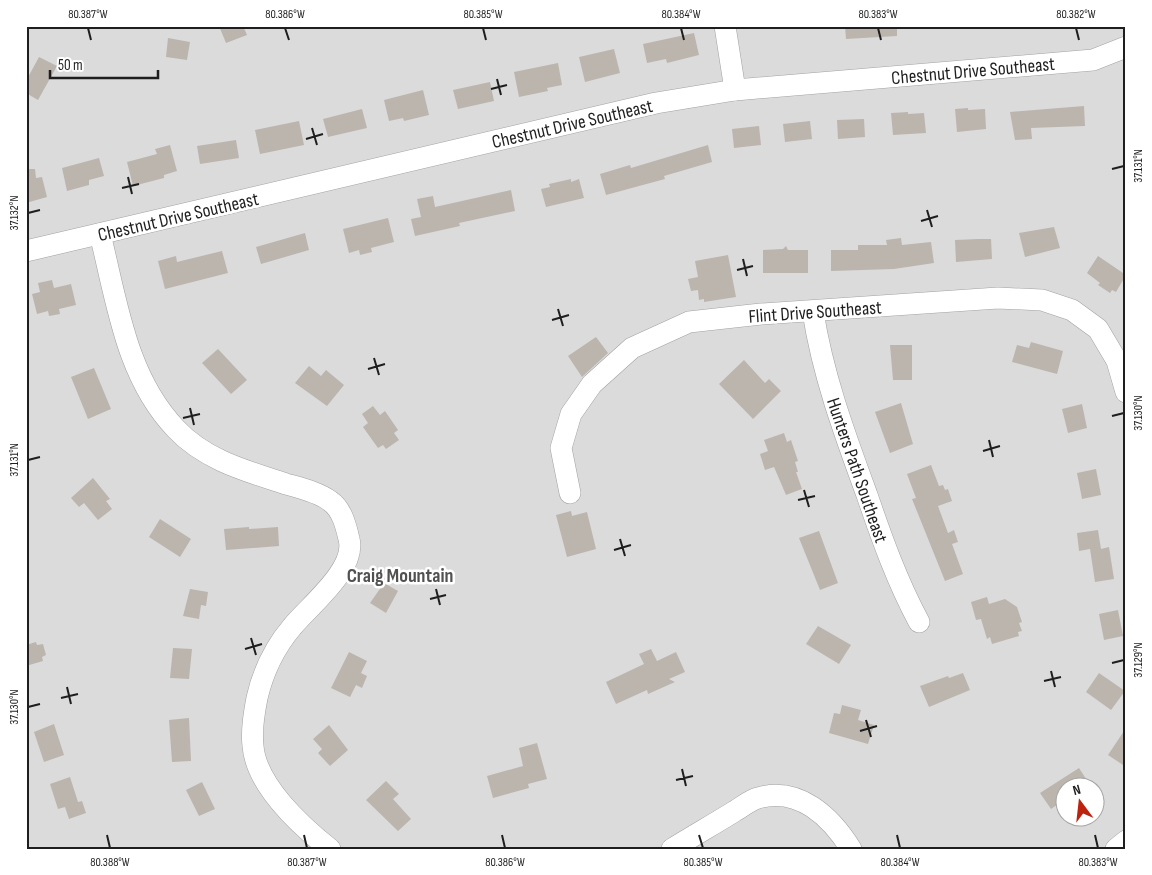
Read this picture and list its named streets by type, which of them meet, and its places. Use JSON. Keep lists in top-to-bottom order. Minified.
{"streets":{"street":["Chestnut Drive Southeast","Flint Drive Southeast","Hunters Path Southeast"]},"crossings":[["Flint Drive Southeast","Hunters Path Southeast"]],"districts":["Craig Mountain"],"scale_bar":"50 m","north":"top","coordinates":["80.387°W","80.386°W","80.385°W","80.384°W","80.383°W","80.382°W","37.131°N","37.132°N","37.130°N","37.129°N","80.388°W"]}
